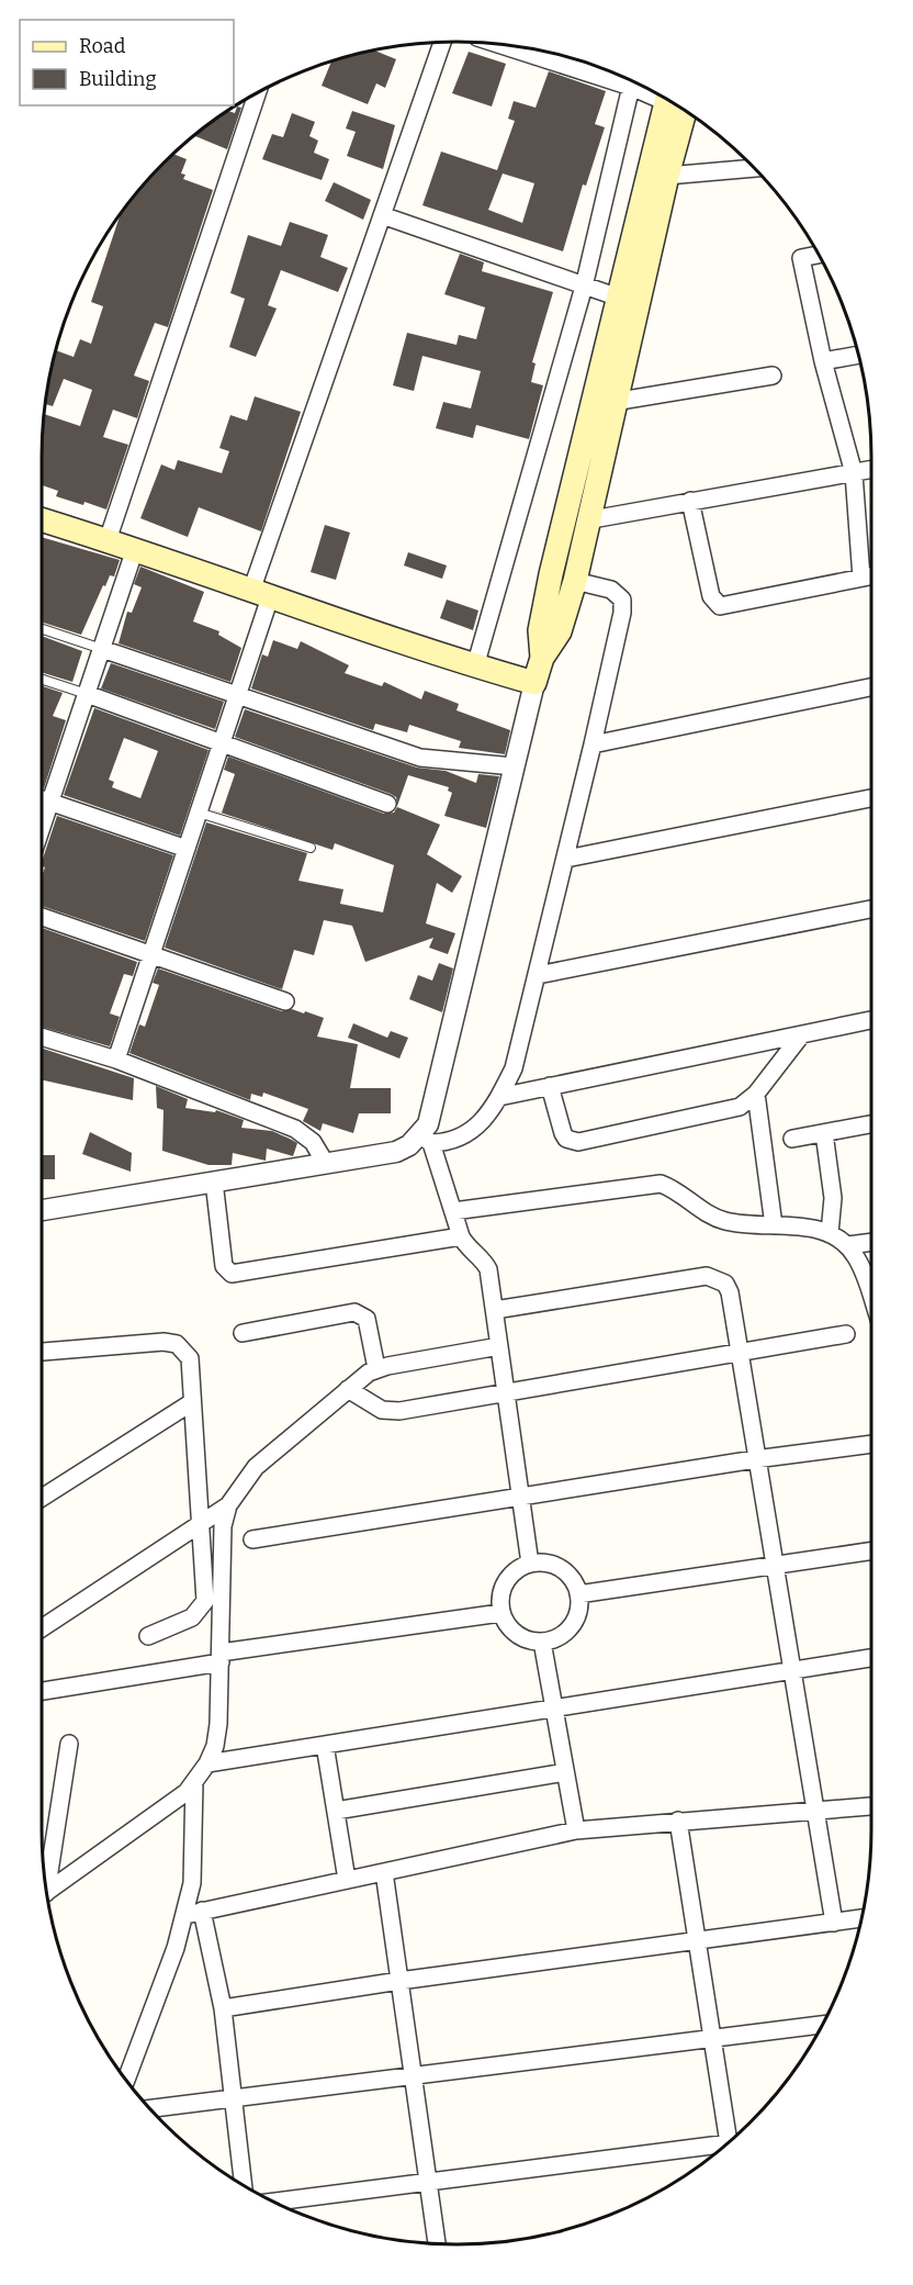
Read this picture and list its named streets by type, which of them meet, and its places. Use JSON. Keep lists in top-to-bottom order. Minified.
{"legend":["Road","Building"]}
